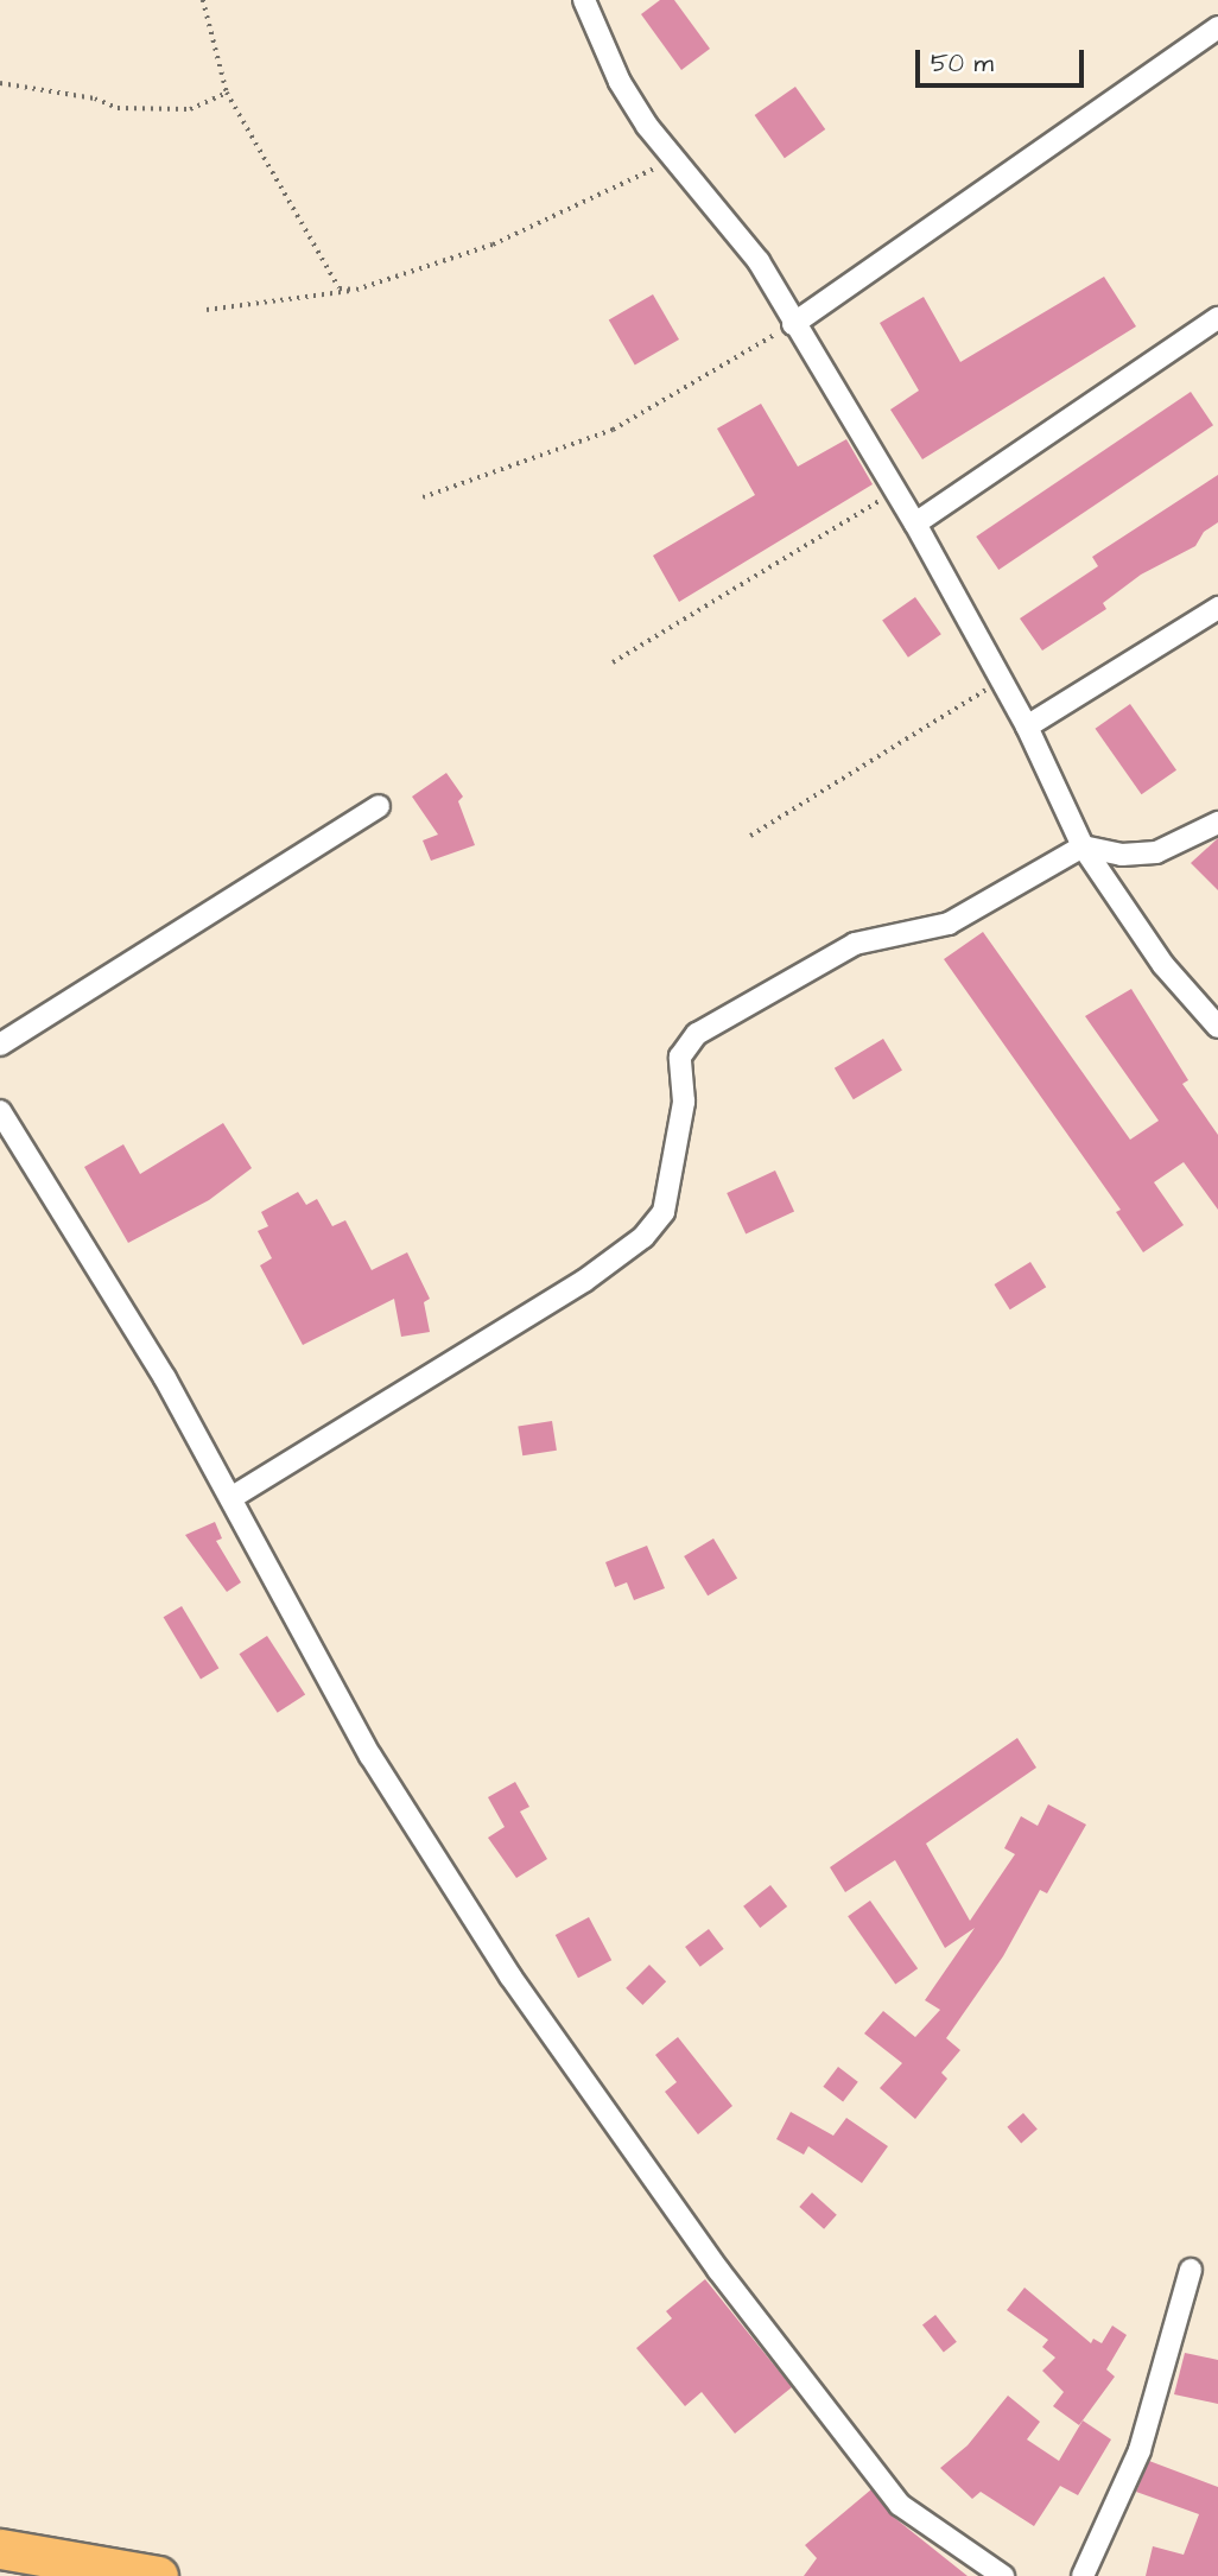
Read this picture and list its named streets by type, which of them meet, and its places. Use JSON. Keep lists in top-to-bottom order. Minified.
{"scale_bar":"50 m"}
